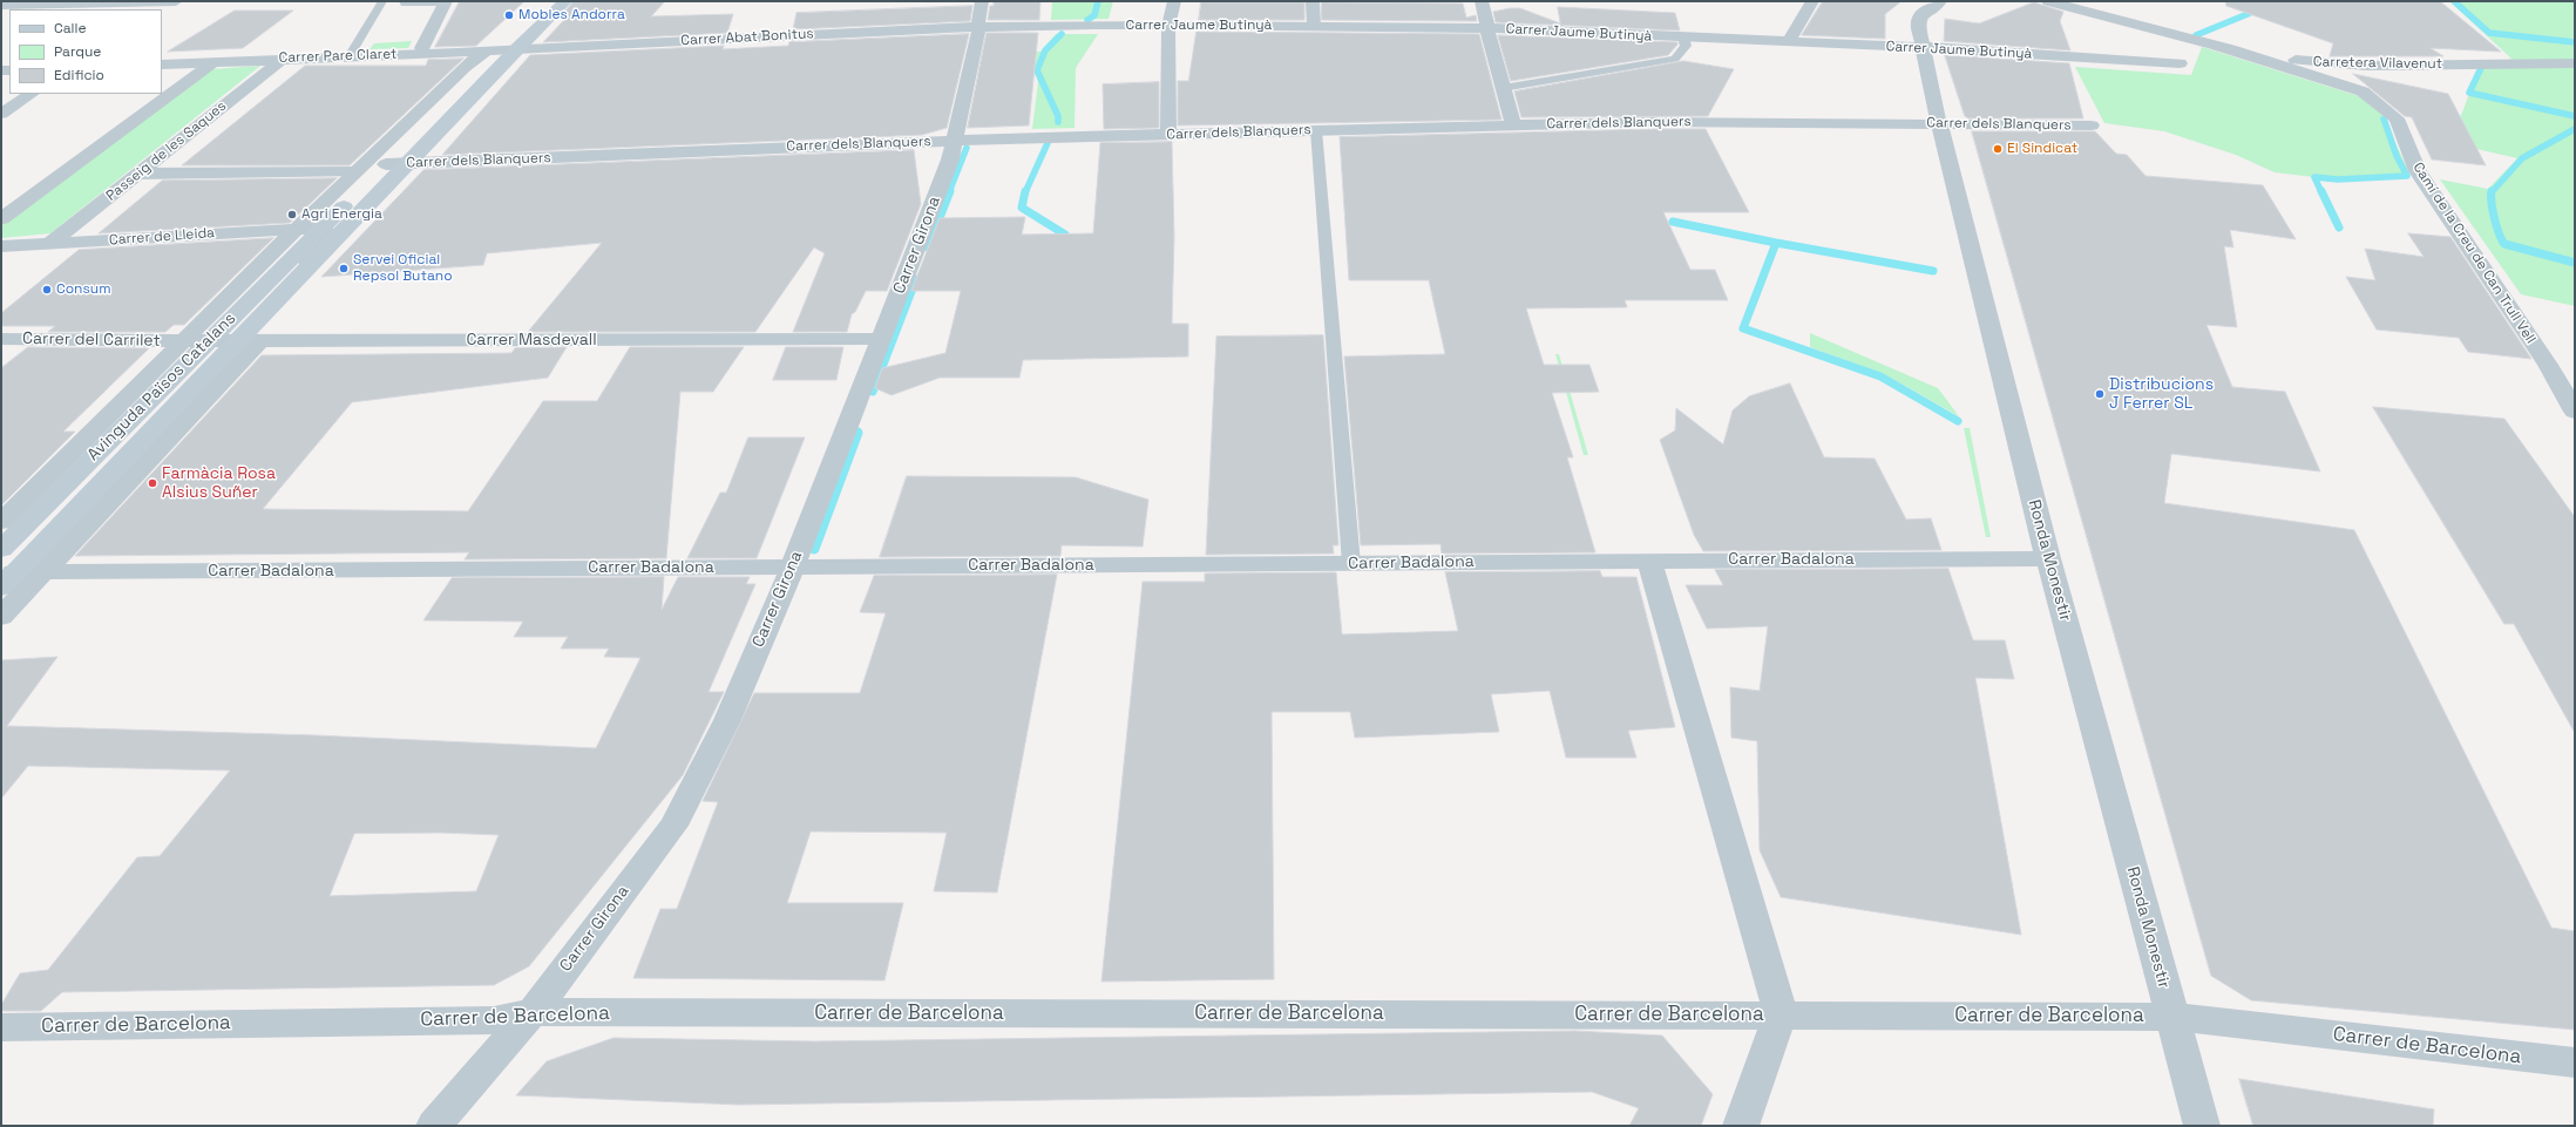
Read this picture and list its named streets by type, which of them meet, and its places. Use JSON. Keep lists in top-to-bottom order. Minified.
{"streets":{"main road":["Avinguda Països Catalans"],"street":["Carrer Jaume Butinyà","Carrer Abat Bonitus","Carrer Pare Claret","Carretera Vilavenut","Carrer dels Blanquers","Passeig de les Saques","Carrer de Lleida","Carrer Girona","Camí de la Creu de Can Trull Vell","Carrer del Carrilet","Carrer Masdevall","Carrer Badalona","Ronda Monestir","Carrer de Barcelona"]},"crossings":[["Carrer Jaume Butinyà","Carrer Abat Bonitus"],["Carrer Jaume Butinyà","Carrer Girona"],["Carrer Jaume Butinyà","Ronda Monestir"],["Carrer Abat Bonitus","Carrer Girona"],["Carrer Abat Bonitus","Avinguda Països Catalans"],["Carrer Pare Claret","Passeig de les Saques"],["Carrer Pare Claret","Avinguda Països Catalans"],["Carretera Vilavenut","Camí de la Creu de Can Trull Vell"],["Carrer dels Blanquers","Carrer Girona"],["Carrer dels Blanquers","Avinguda Països Catalans"],["Carrer dels Blanquers","Ronda Monestir"],["Passeig de les Saques","Carrer de Lleida"],["Carrer de Lleida","Avinguda Països Catalans"],["Carrer Girona","Carrer Masdevall"],["Carrer Girona","Carrer Badalona"],["Carrer Girona","Carrer de Barcelona"],["Carrer del Carrilet","Carrer Masdevall"],["Carrer del Carrilet","Avinguda Països Catalans"],["Carrer Masdevall","Avinguda Països Catalans"],["Avinguda Països Catalans","Carrer Badalona"],["Carrer Badalona","Ronda Monestir"],["Ronda Monestir","Carrer de Barcelona"]],"places":["Mobles Andorra","El Sindicat","Agri Energia","Servei Oficial Repsol Butano","Consum","Distribucions J Ferrer SL","Farmàcia Rosa Alsius Suñer"],"legend":["Calle","Parque","Edificio"]}
